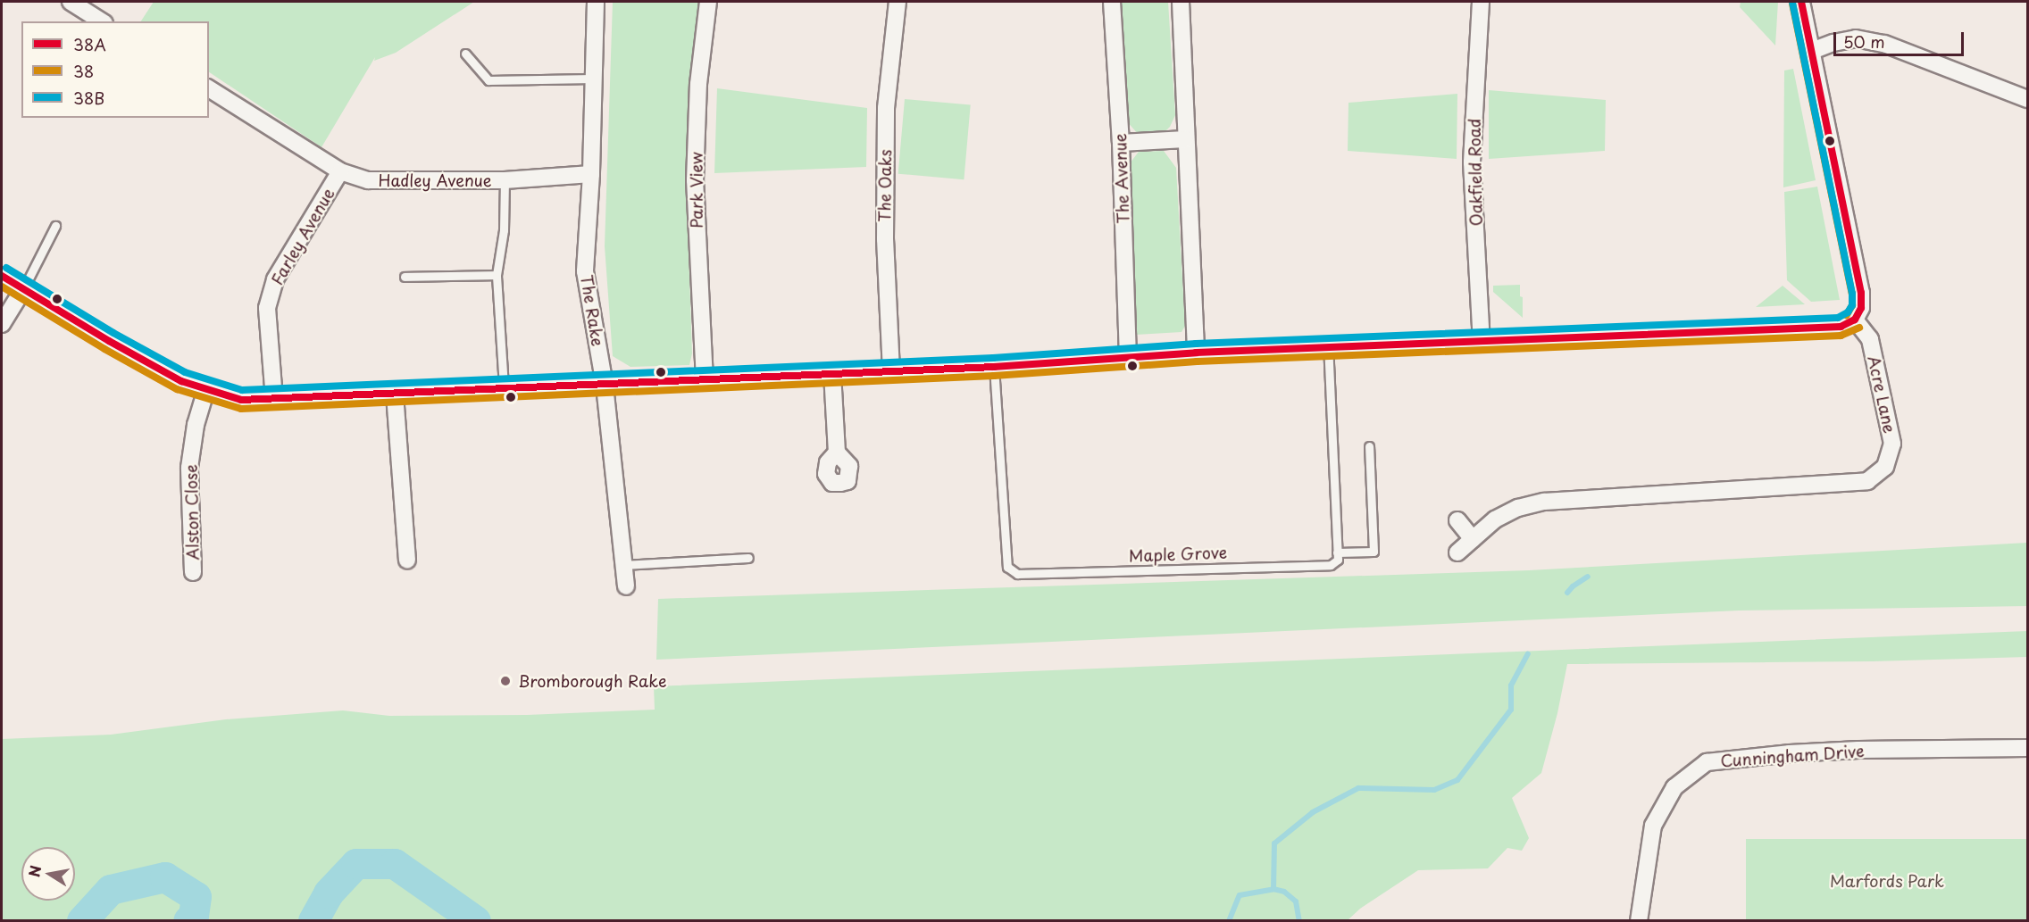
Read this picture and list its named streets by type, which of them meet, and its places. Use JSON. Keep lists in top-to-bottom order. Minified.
{"streets":{"street":["Oakfield Road","The Avenue","Hadley Avenue","The Oaks","Park View","Farley Avenue","The Rake","Acre Lane","Alston Close","Cunningham Drive"],"lane":["Maple Grove"]},"crossings":[["Hadley Avenue","Farley Avenue"],["Hadley Avenue","The Rake"]],"parks":["Marfords Park"],"places":["Bromborough Rake"],"lines":["transit line 38A","transit line 38","transit line 38B"],"legend":["38A","38","38B"],"scale_bar":"50 m","north":"left"}
